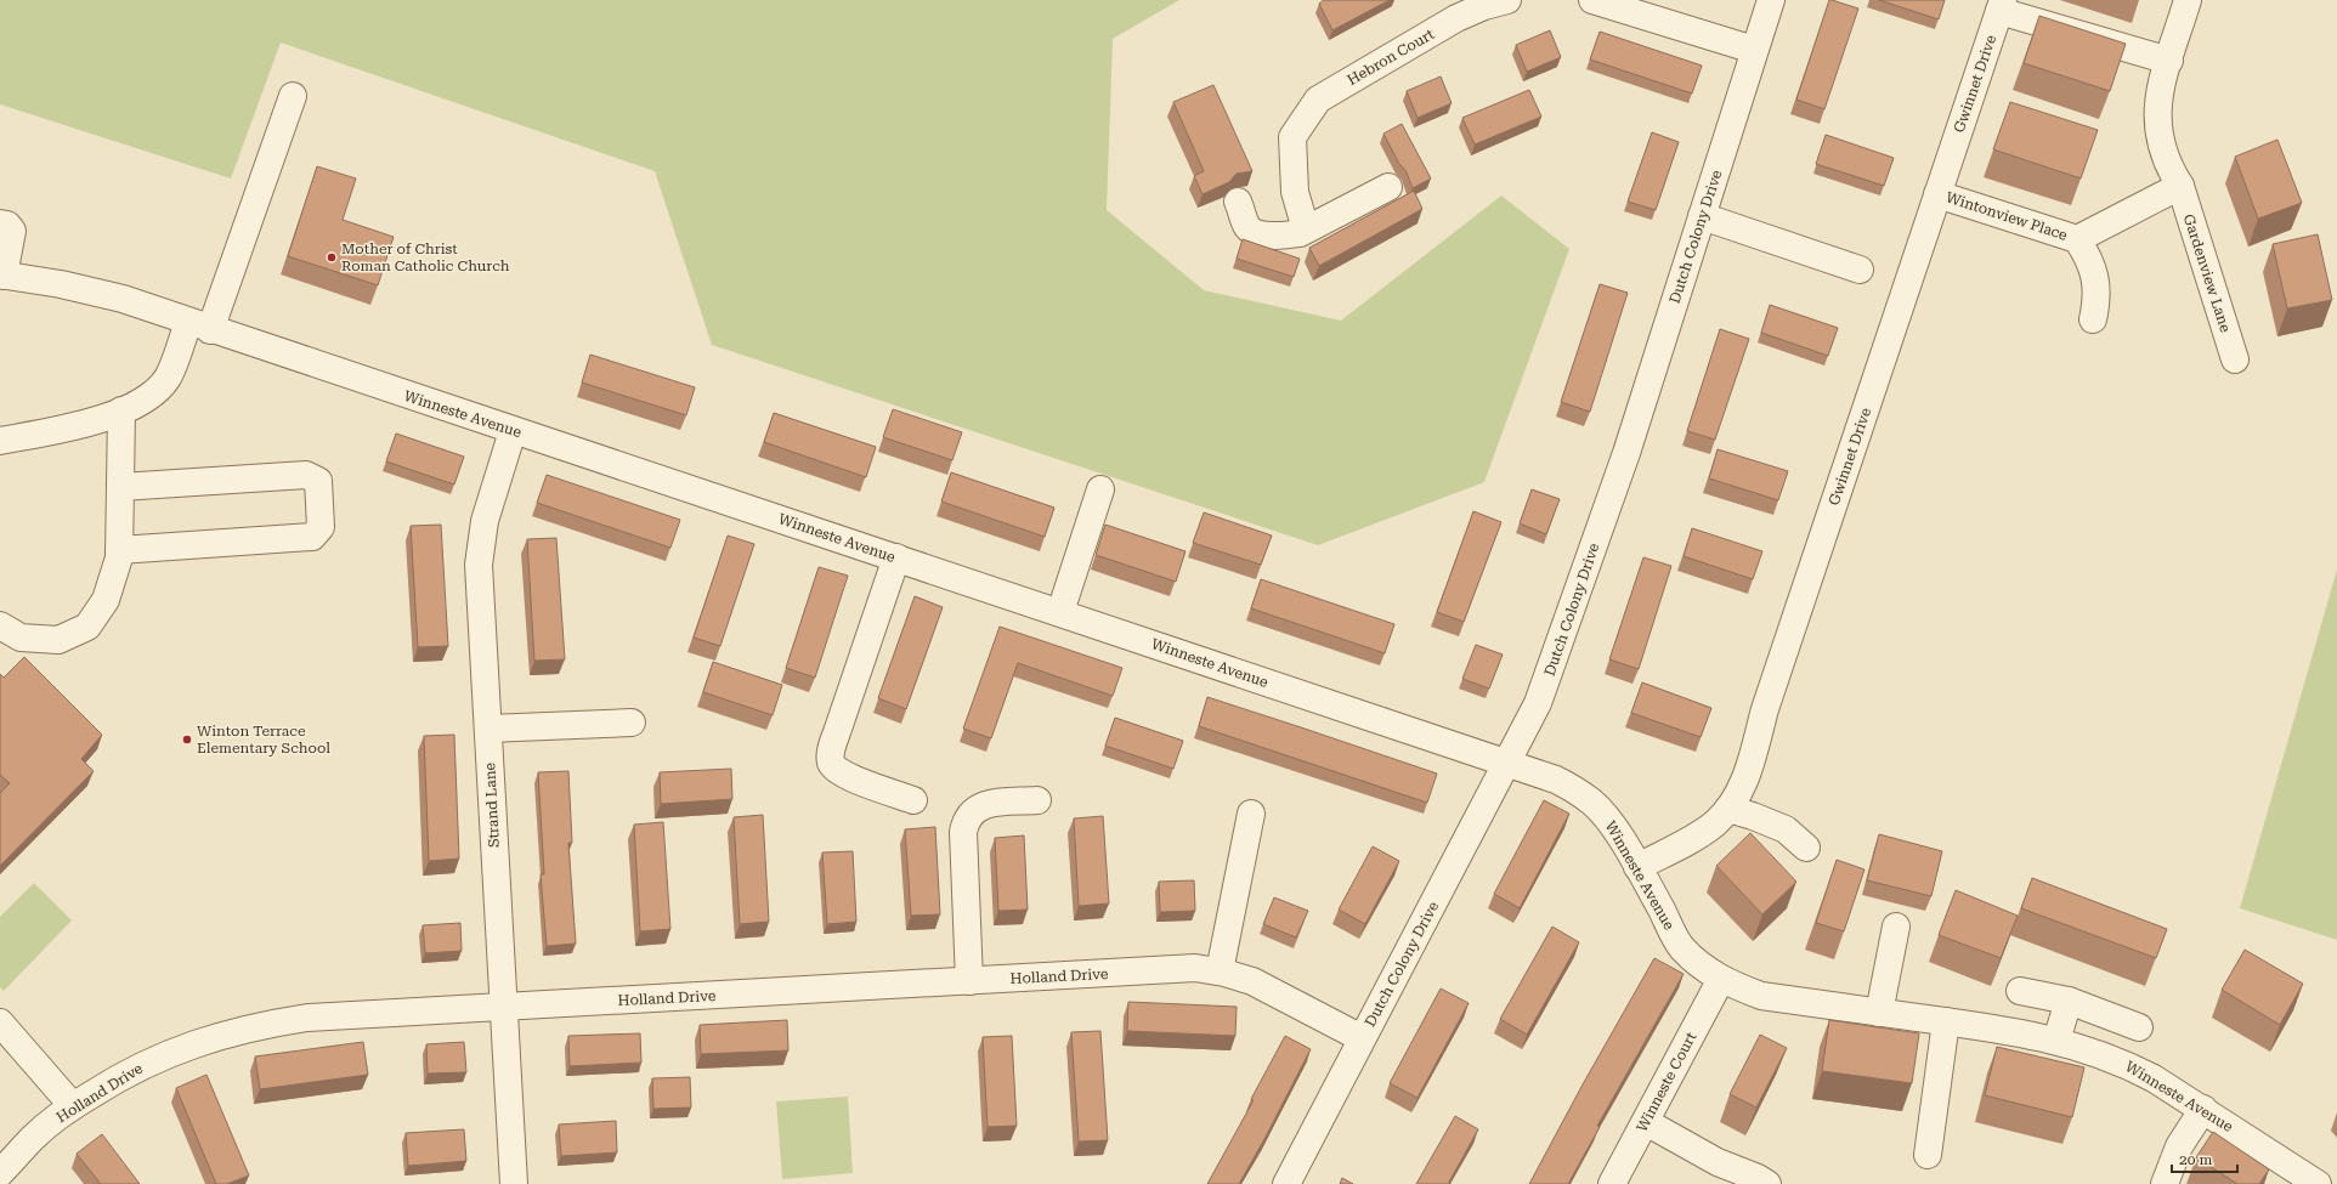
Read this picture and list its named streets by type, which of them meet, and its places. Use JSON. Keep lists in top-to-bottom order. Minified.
{"streets":{"street":["Hebron Court","Gwinnet Drive","Wintonview Place","Dutch Colony Drive","Gardenview Lane","Winneste Avenue","Strand Lane","Holland Drive","Winneste Court"]},"crossings":[["Gwinnet Drive","Wintonview Place"],["Gwinnet Drive","Winneste Avenue"],["Dutch Colony Drive","Winneste Avenue"],["Dutch Colony Drive","Holland Drive"],["Winneste Avenue","Strand Lane"],["Winneste Avenue","Winneste Court"],["Strand Lane","Holland Drive"]],"places":["Mother of Christ Roman Catholic Church","Winton Terrace Elementary School"],"scale_bar":"20 m"}
